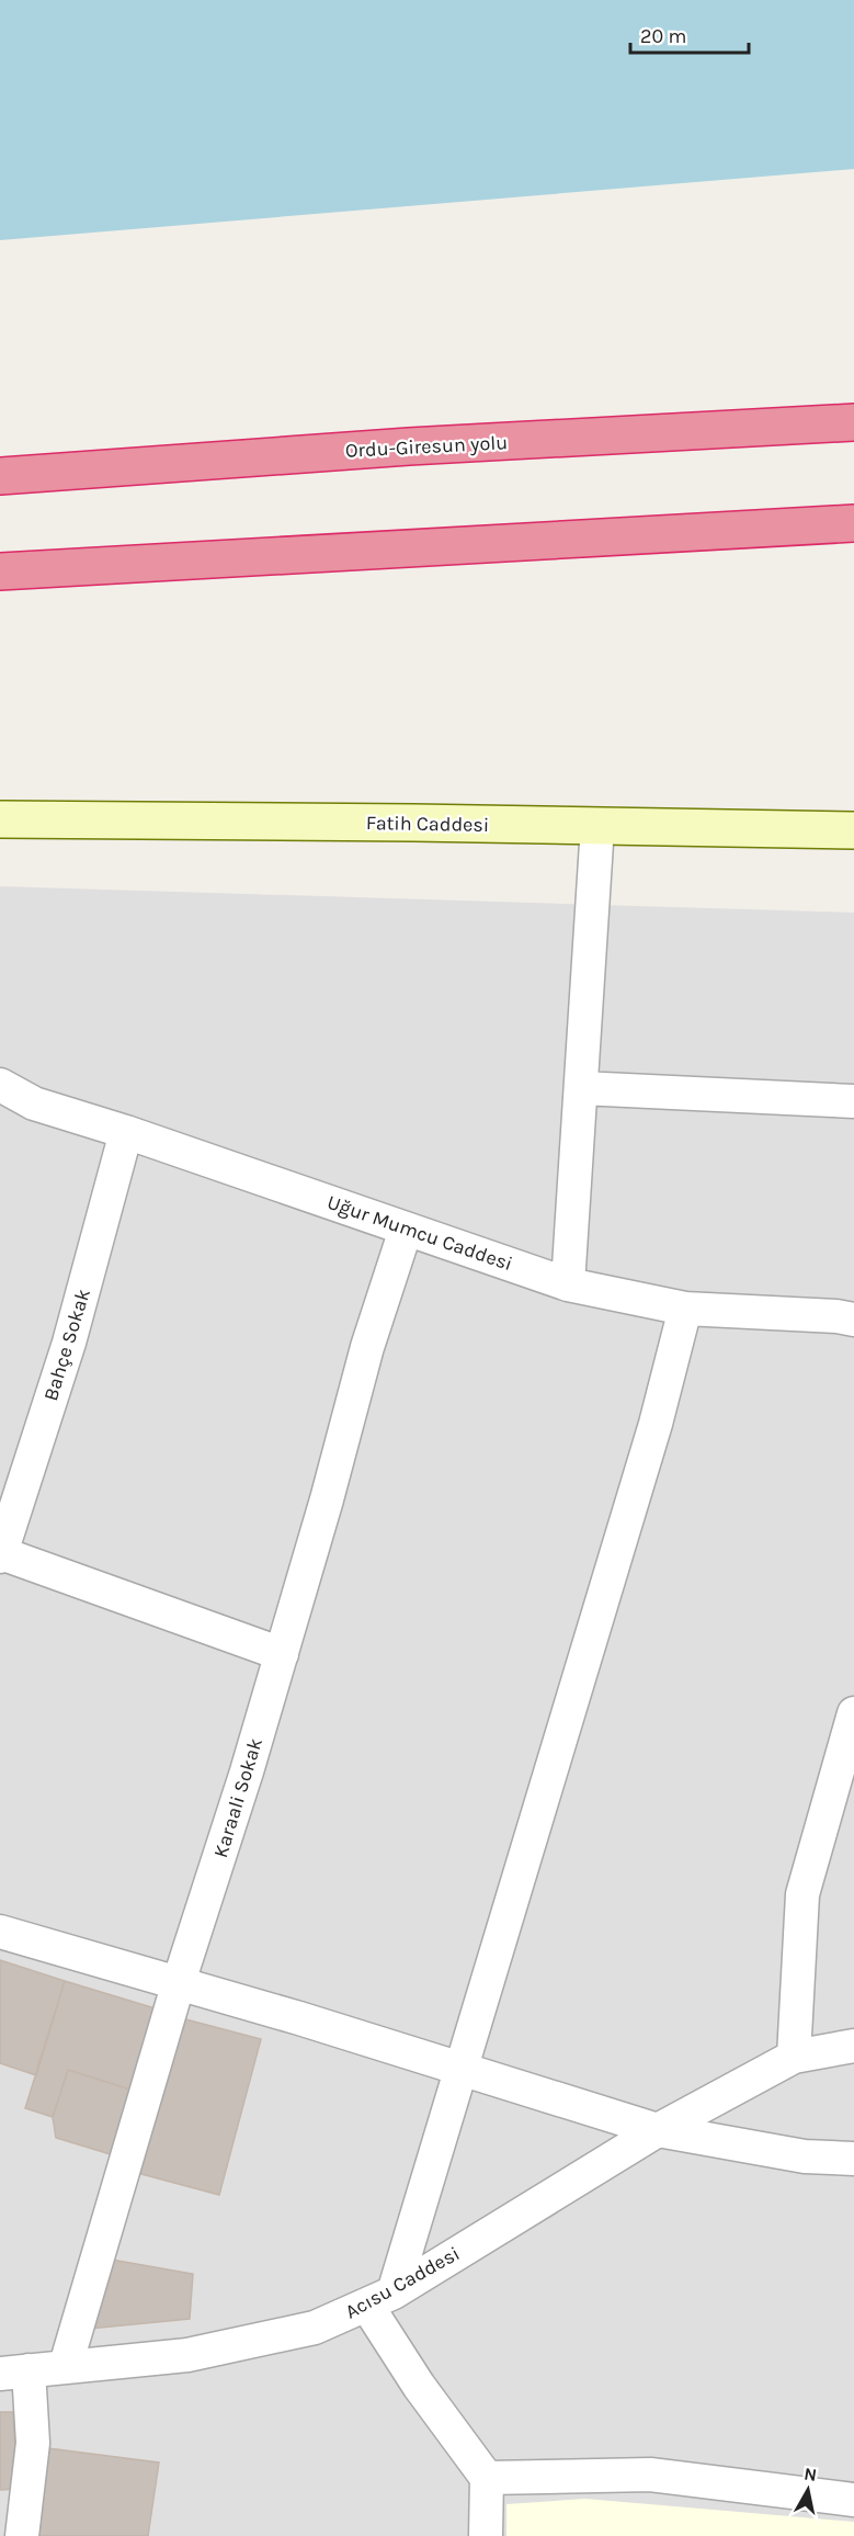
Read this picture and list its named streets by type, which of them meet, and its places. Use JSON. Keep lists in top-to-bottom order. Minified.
{"streets":{"highway":["Ordu-Giresun yolu"],"main road":["Fatih Caddesi"],"street":["Uğur Mumcu Caddesi","Bahçe Sokak","Karaali Sokak","Acısu Caddesi"]},"crossings":[["Uğur Mumcu Caddesi","Bahçe Sokak"],["Uğur Mumcu Caddesi","Karaali Sokak"],["Karaali Sokak","Acısu Caddesi"]],"scale_bar":"20 m","north":"top"}
